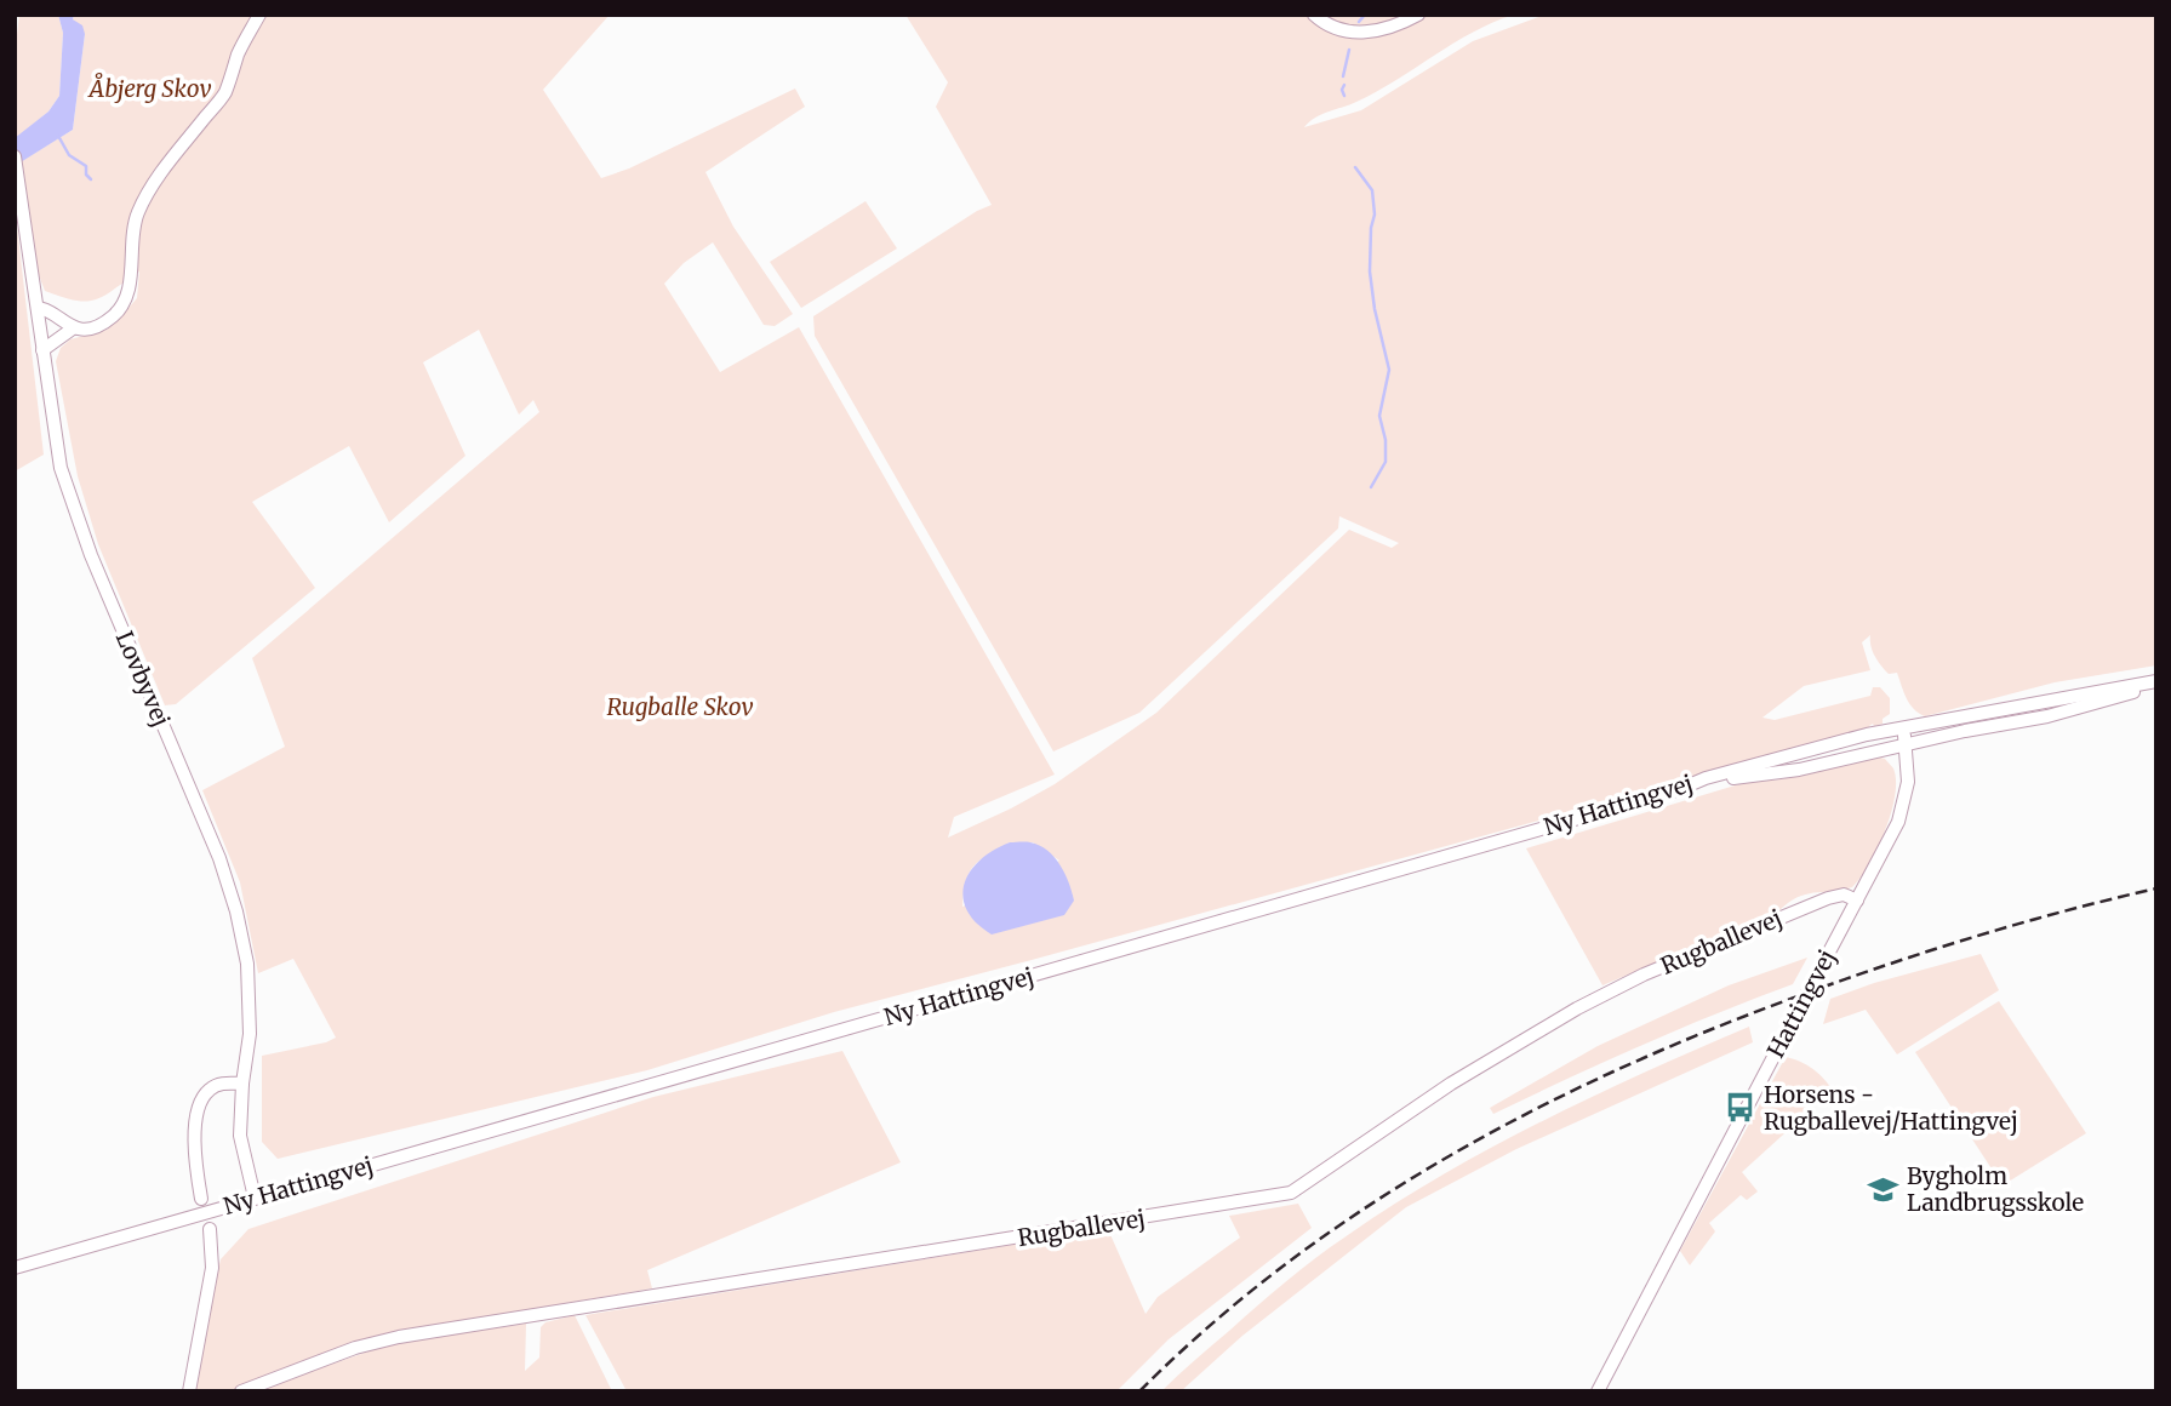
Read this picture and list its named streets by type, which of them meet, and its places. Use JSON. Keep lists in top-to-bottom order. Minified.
{"streets":{"street":["Lovbyvej","Ny Hattingvej","Rugballevej","Hattingvej"]},"crossings":[["Lovbyvej","Ny Hattingvej"],["Ny Hattingvej","Hattingvej"],["Rugballevej","Hattingvej"]],"parks":["Åbjerg Skov","Rugballe Skov"],"places":{"bus stop":["Horsens - Rugballevej/Hattingvej"],"school or university":["Bygholm Landbrugsskole"]}}
